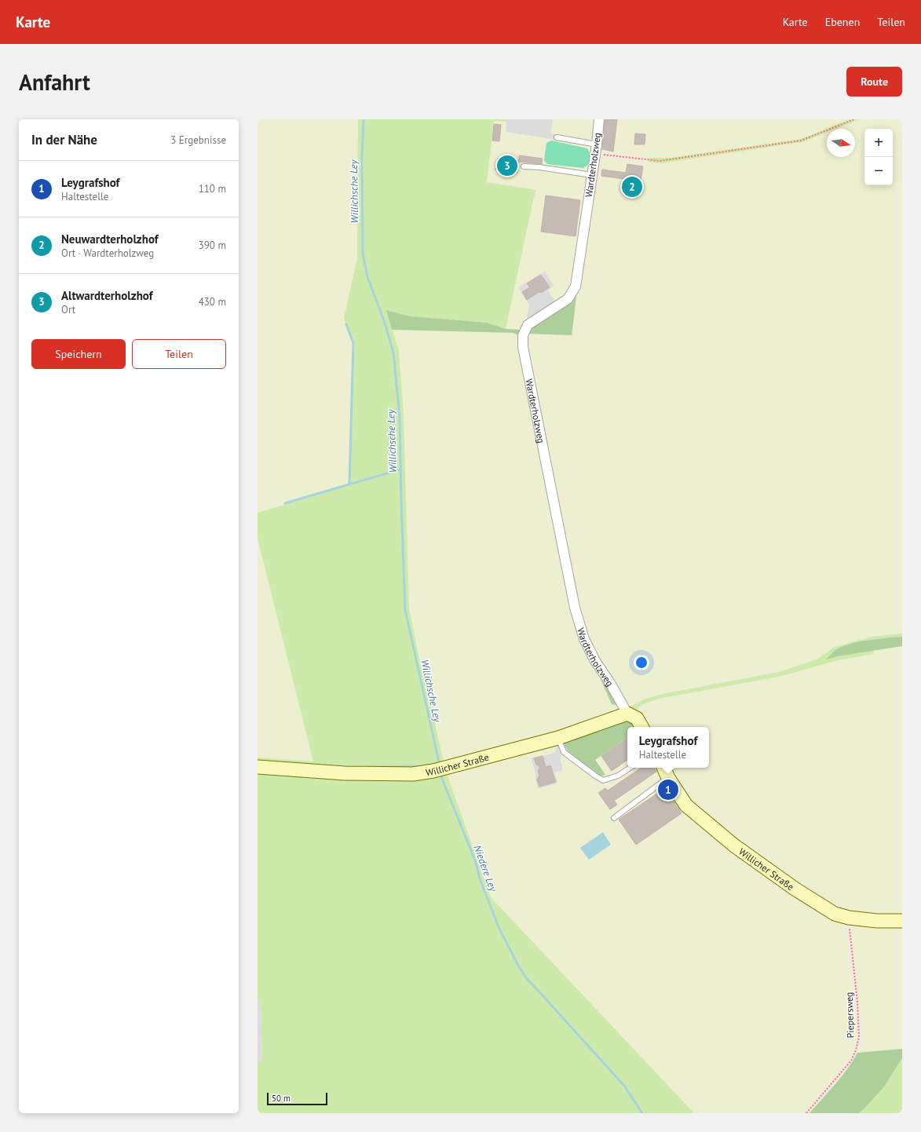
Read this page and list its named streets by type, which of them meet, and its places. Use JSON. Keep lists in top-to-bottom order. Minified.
{"streets":{"street":["Wardterholzweg","Willicher Straße"],"path":["Piepersweg"]},"crossings":[["Wardterholzweg","Willicher Straße"],["Willicher Straße","Piepersweg"]],"water":["Willichsche Ley","Niedere Ley"],"scale_bar":"50 m","north":"right","page":{"header":"Karte","nav":["Karte","Ebenen","Teilen"],"buttons":["Route",["Speichern","Teilen"]],"title":"Anfahrt","heading":["In der Nähe","3 Ergebnisse"],"map_buttons":["+","−"],"pins":["3","2","1"],"list":[{"mark":"1","name":"Leygrafshof","note":"Haltestelle","value":"110 m"},{"mark":"2","name":"Neuwardterholzhof","note":"Ort · Wardterholzweg","value":"390 m"},{"mark":"3","name":"Altwardterholzhof","note":"Ort","value":"430 m"}],"popup":["Leygrafshof","Haltestelle"],"scale":"50 m"}}
